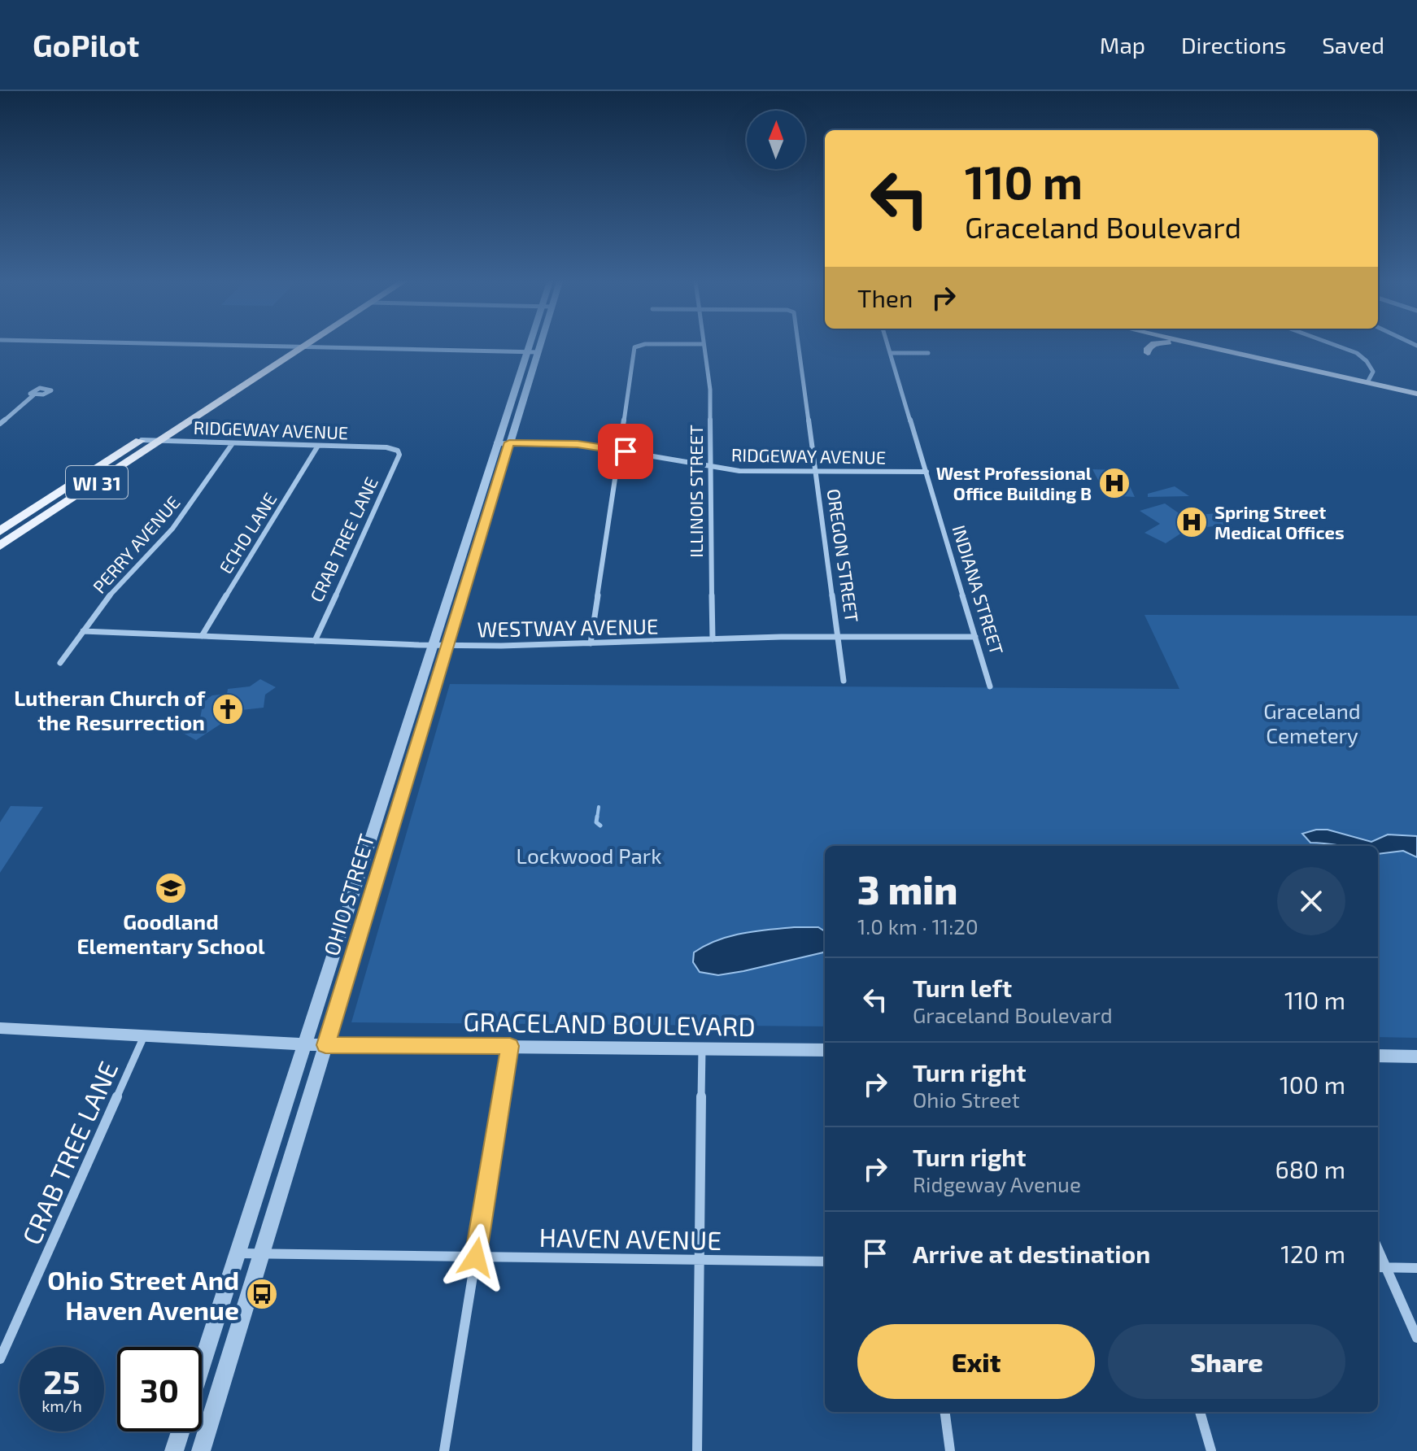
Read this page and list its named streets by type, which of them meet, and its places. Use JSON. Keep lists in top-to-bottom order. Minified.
{"streets":{"main road":["WI 31"],"street":["RIDGEWAY AVENUE","ILLINOIS STREET","ECHO LANE","CRAB TREE LANE","PERRY AVENUE","OREGON STREET","INDIANA STREET","WESTWAY AVENUE","OHIO STREET","GRACELAND BOULEVARD","HAVEN AVENUE"]},"crossings":[["RIDGEWAY AVENUE","WI 31"],["RIDGEWAY AVENUE","ILLINOIS STREET"],["RIDGEWAY AVENUE","ECHO LANE"],["RIDGEWAY AVENUE","CRAB TREE LANE"],["RIDGEWAY AVENUE","PERRY AVENUE"],["RIDGEWAY AVENUE","OREGON STREET"],["RIDGEWAY AVENUE","INDIANA STREET"],["RIDGEWAY AVENUE","OHIO STREET"],["ILLINOIS STREET","WESTWAY AVENUE"],["ECHO LANE","WESTWAY AVENUE"],["CRAB TREE LANE","WESTWAY AVENUE"],["CRAB TREE LANE","GRACELAND BOULEVARD"],["PERRY AVENUE","WESTWAY AVENUE"],["OREGON STREET","WESTWAY AVENUE"],["INDIANA STREET","WESTWAY AVENUE"],["WESTWAY AVENUE","OHIO STREET"],["OHIO STREET","GRACELAND BOULEVARD"],["OHIO STREET","HAVEN AVENUE"]],"parks":["Graceland Cemetery","Lockwood Park"],"places":{"hospital":["West Professional Office Building B","Spring Street Medical Offices"],"church":["Lutheran Church of the Resurrection"],"school or university":["Goodland Elementary School"],"bus stop":["Ohio Street And Haven Avenue"]},"north":"top","page":{"header":"GoPilot","nav":["Map","Directions","Saved"],"turn":["110 m","Graceland Boulevard"],"then":"Then","heading":["3 min","1.0 km · 11:20"],"list":[{"name":"Turn left","note":"Graceland Boulevard","value":"110 m"},{"name":"Turn right","note":"Ohio Street","value":"100 m"},{"name":"Turn right","note":"Ridgeway Avenue","value":"680 m"},{"name":"Arrive at destination","value":"120 m"}],"buttons":["Exit","Share"],"speed":"25 km/h","limit":"30"}}
